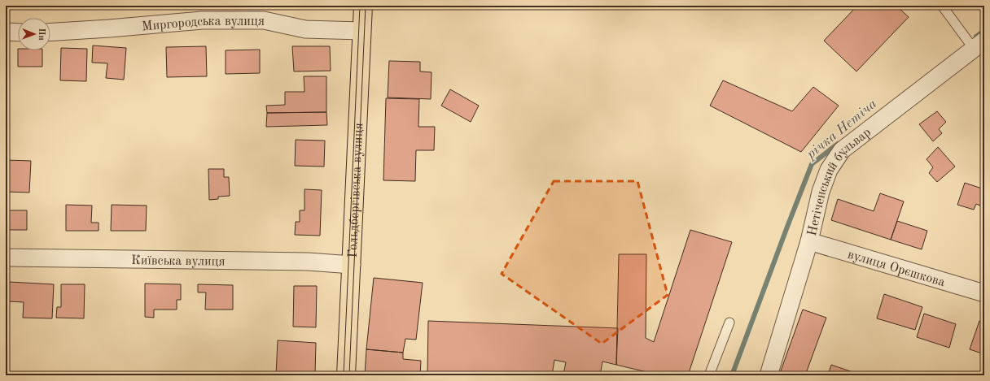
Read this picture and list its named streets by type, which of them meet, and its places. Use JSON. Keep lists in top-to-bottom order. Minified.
{"streets":{"main road":["Гольдбергівська вулиця"],"street":["Миргородська вулиця","Нетіченський бульвар","Київська вулиця","вулиця Орєшкова"]},"crossings":[["Миргородська вулиця","Гольдбергівська вулиця"],["Нетіченський бульвар","вулиця Орєшкова"],["Гольдбергівська вулиця","Київська вулиця"]],"water":["річка Нетіча"],"north":"right"}
